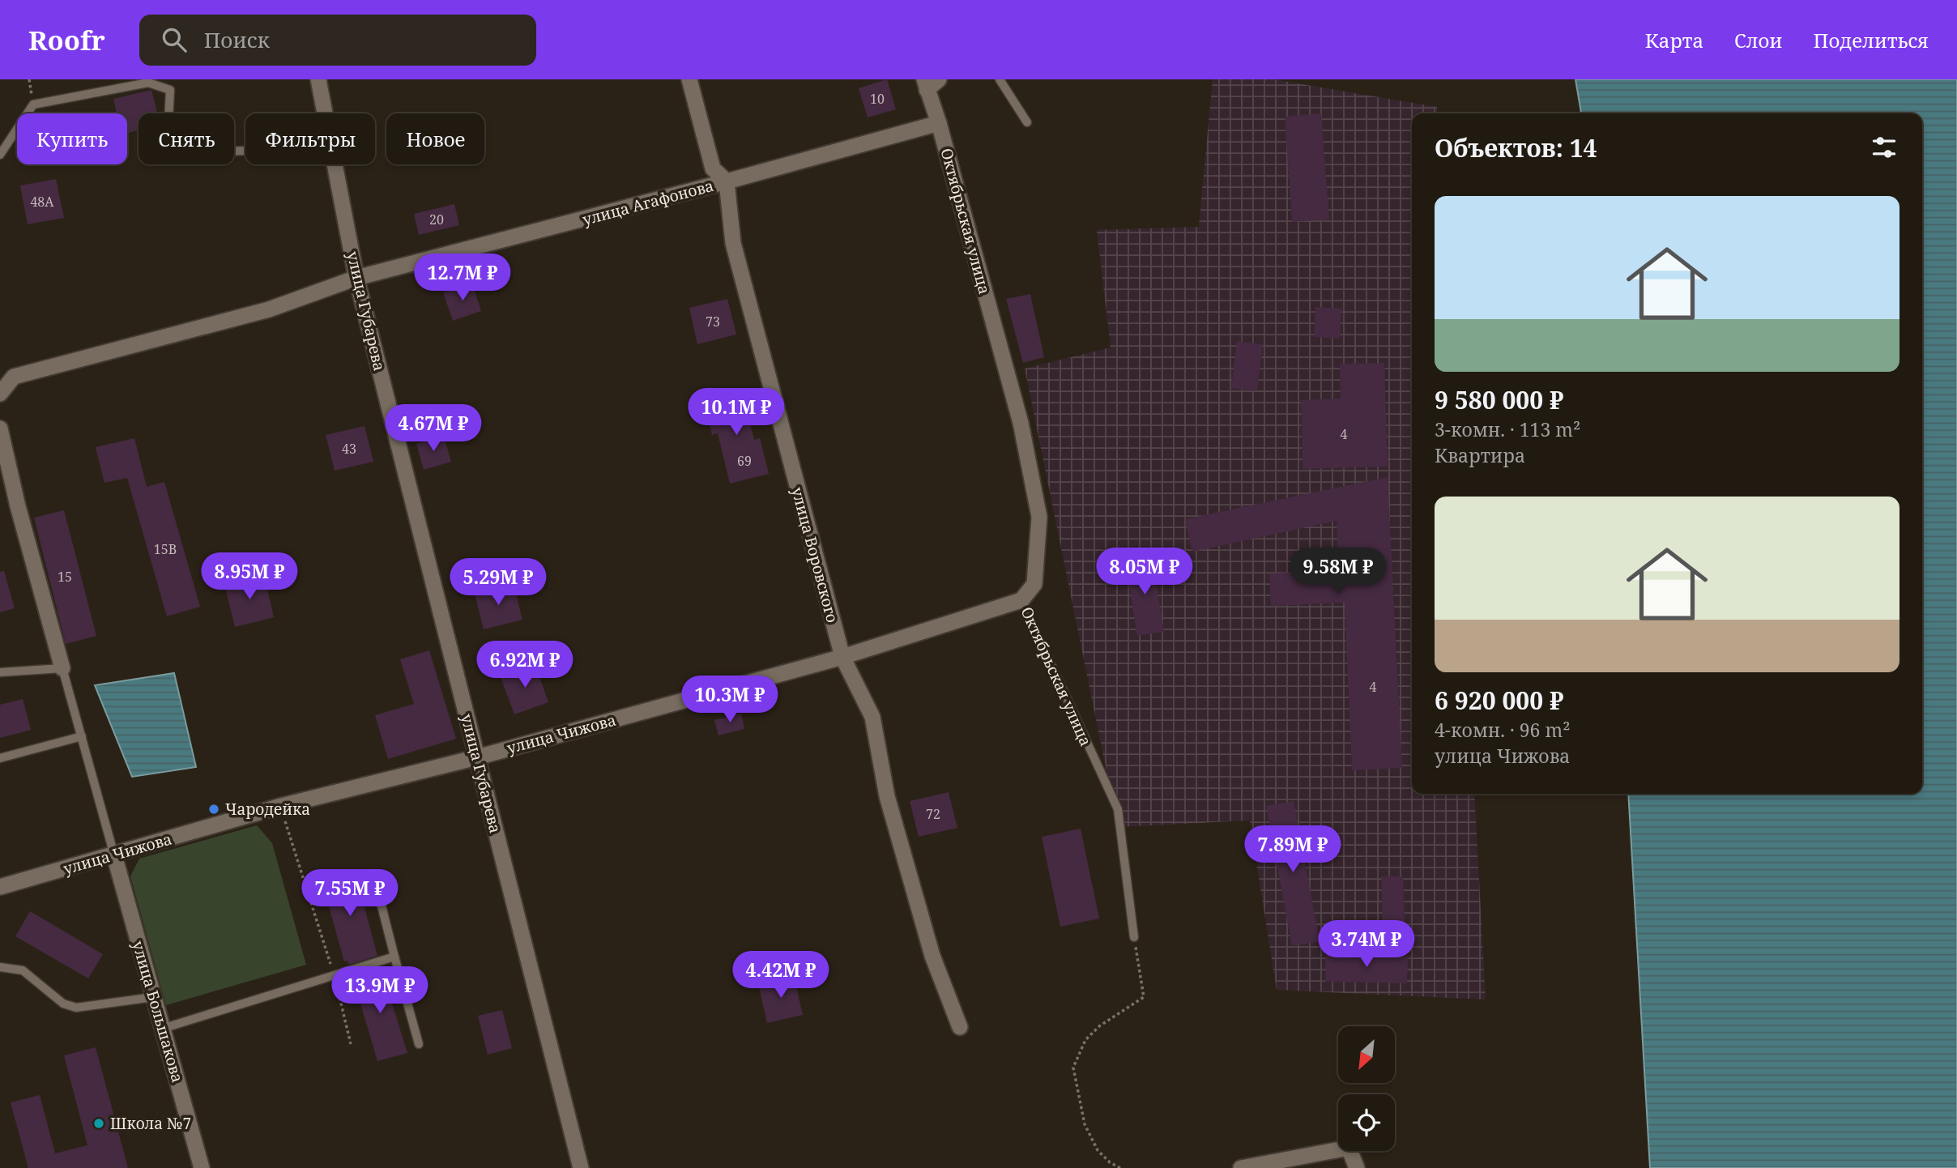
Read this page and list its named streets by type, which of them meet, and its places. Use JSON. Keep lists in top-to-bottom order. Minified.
{"streets":{"street":["улица Агафонова","Октябрьская улица","улица Губарева","улица Воровского","улица Чижова","улица Большакова"]},"crossings":[["улица Агафонова","Октябрьская улица"],["улица Агафонова","улица Губарева"],["улица Агафонова","улица Воровского"],["Октябрьская улица","улица Чижова"],["улица Губарева","улица Чижова"],["улица Воровского","улица Чижова"],["улица Чижова","улица Большакова"]],"places":["Чародейка","Школа №7"],"house_numbers":["10","48А","20","73","4","43","69","15В","15","4","72"],"north":"bottom left","page":{"header":"Roofr","search":"Поиск","nav":["Карта","Слои","Поделиться"],"chip":["Купить","Снять","Фильтры","Новое"],"heading":"Объектов: 14","list":[{"name":"9 580 000 ₽","note":"3-комн. · 113 m² · Квартира"},{"name":"6 920 000 ₽","note":"4-комн. · 96 m² · улица Чижова"}],"price":["12.7M ₽","10.1M ₽","4.67M ₽","8.05M ₽","9.58M ₽","8.95M ₽","5.29M ₽","6.92M ₽","10.3M ₽","7.89M ₽","7.55M ₽","3.74M ₽","4.42M ₽","13.9M ₽"]}}
